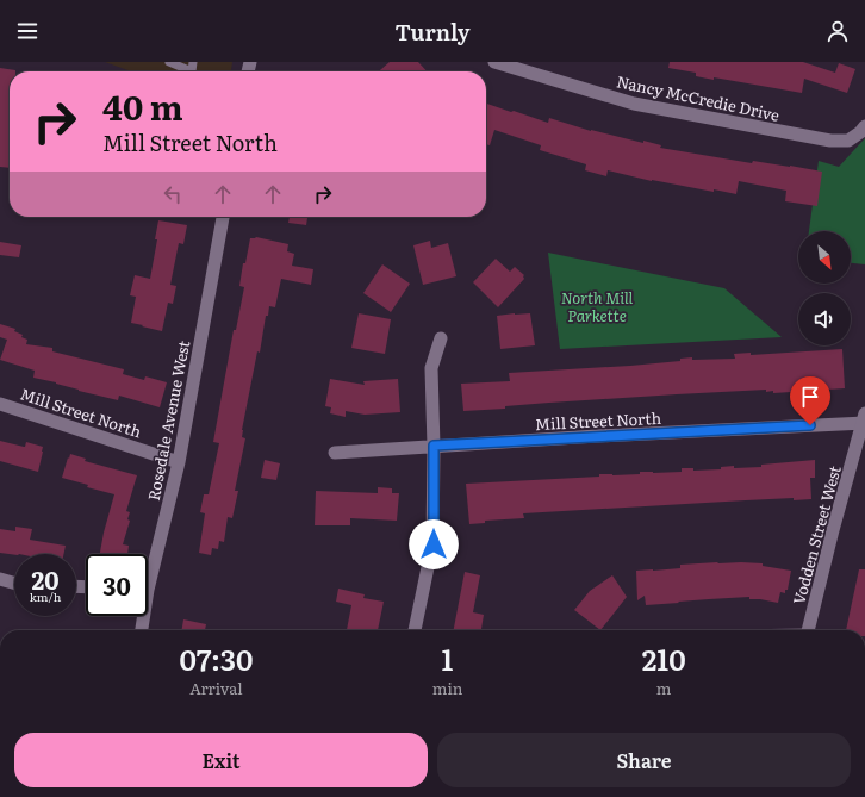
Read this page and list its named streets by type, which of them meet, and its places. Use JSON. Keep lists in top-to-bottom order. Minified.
{"streets":{"street":["Nancy McCredie Drive","Mill Street North","Rosedale Avenue West","Vodden Street West"]},"crossings":[["Mill Street North","Rosedale Avenue West"],["Mill Street North","Vodden Street West"]],"parks":["North Mill Parkette"],"north":"bottom right","page":{"header":"Turnly","turn":["40 m","Mill Street North"],"speed":"20 km/h","limit":"30","eta":["07:30","Arrival","1","min","210","m"],"buttons":["Exit","Share"]}}
